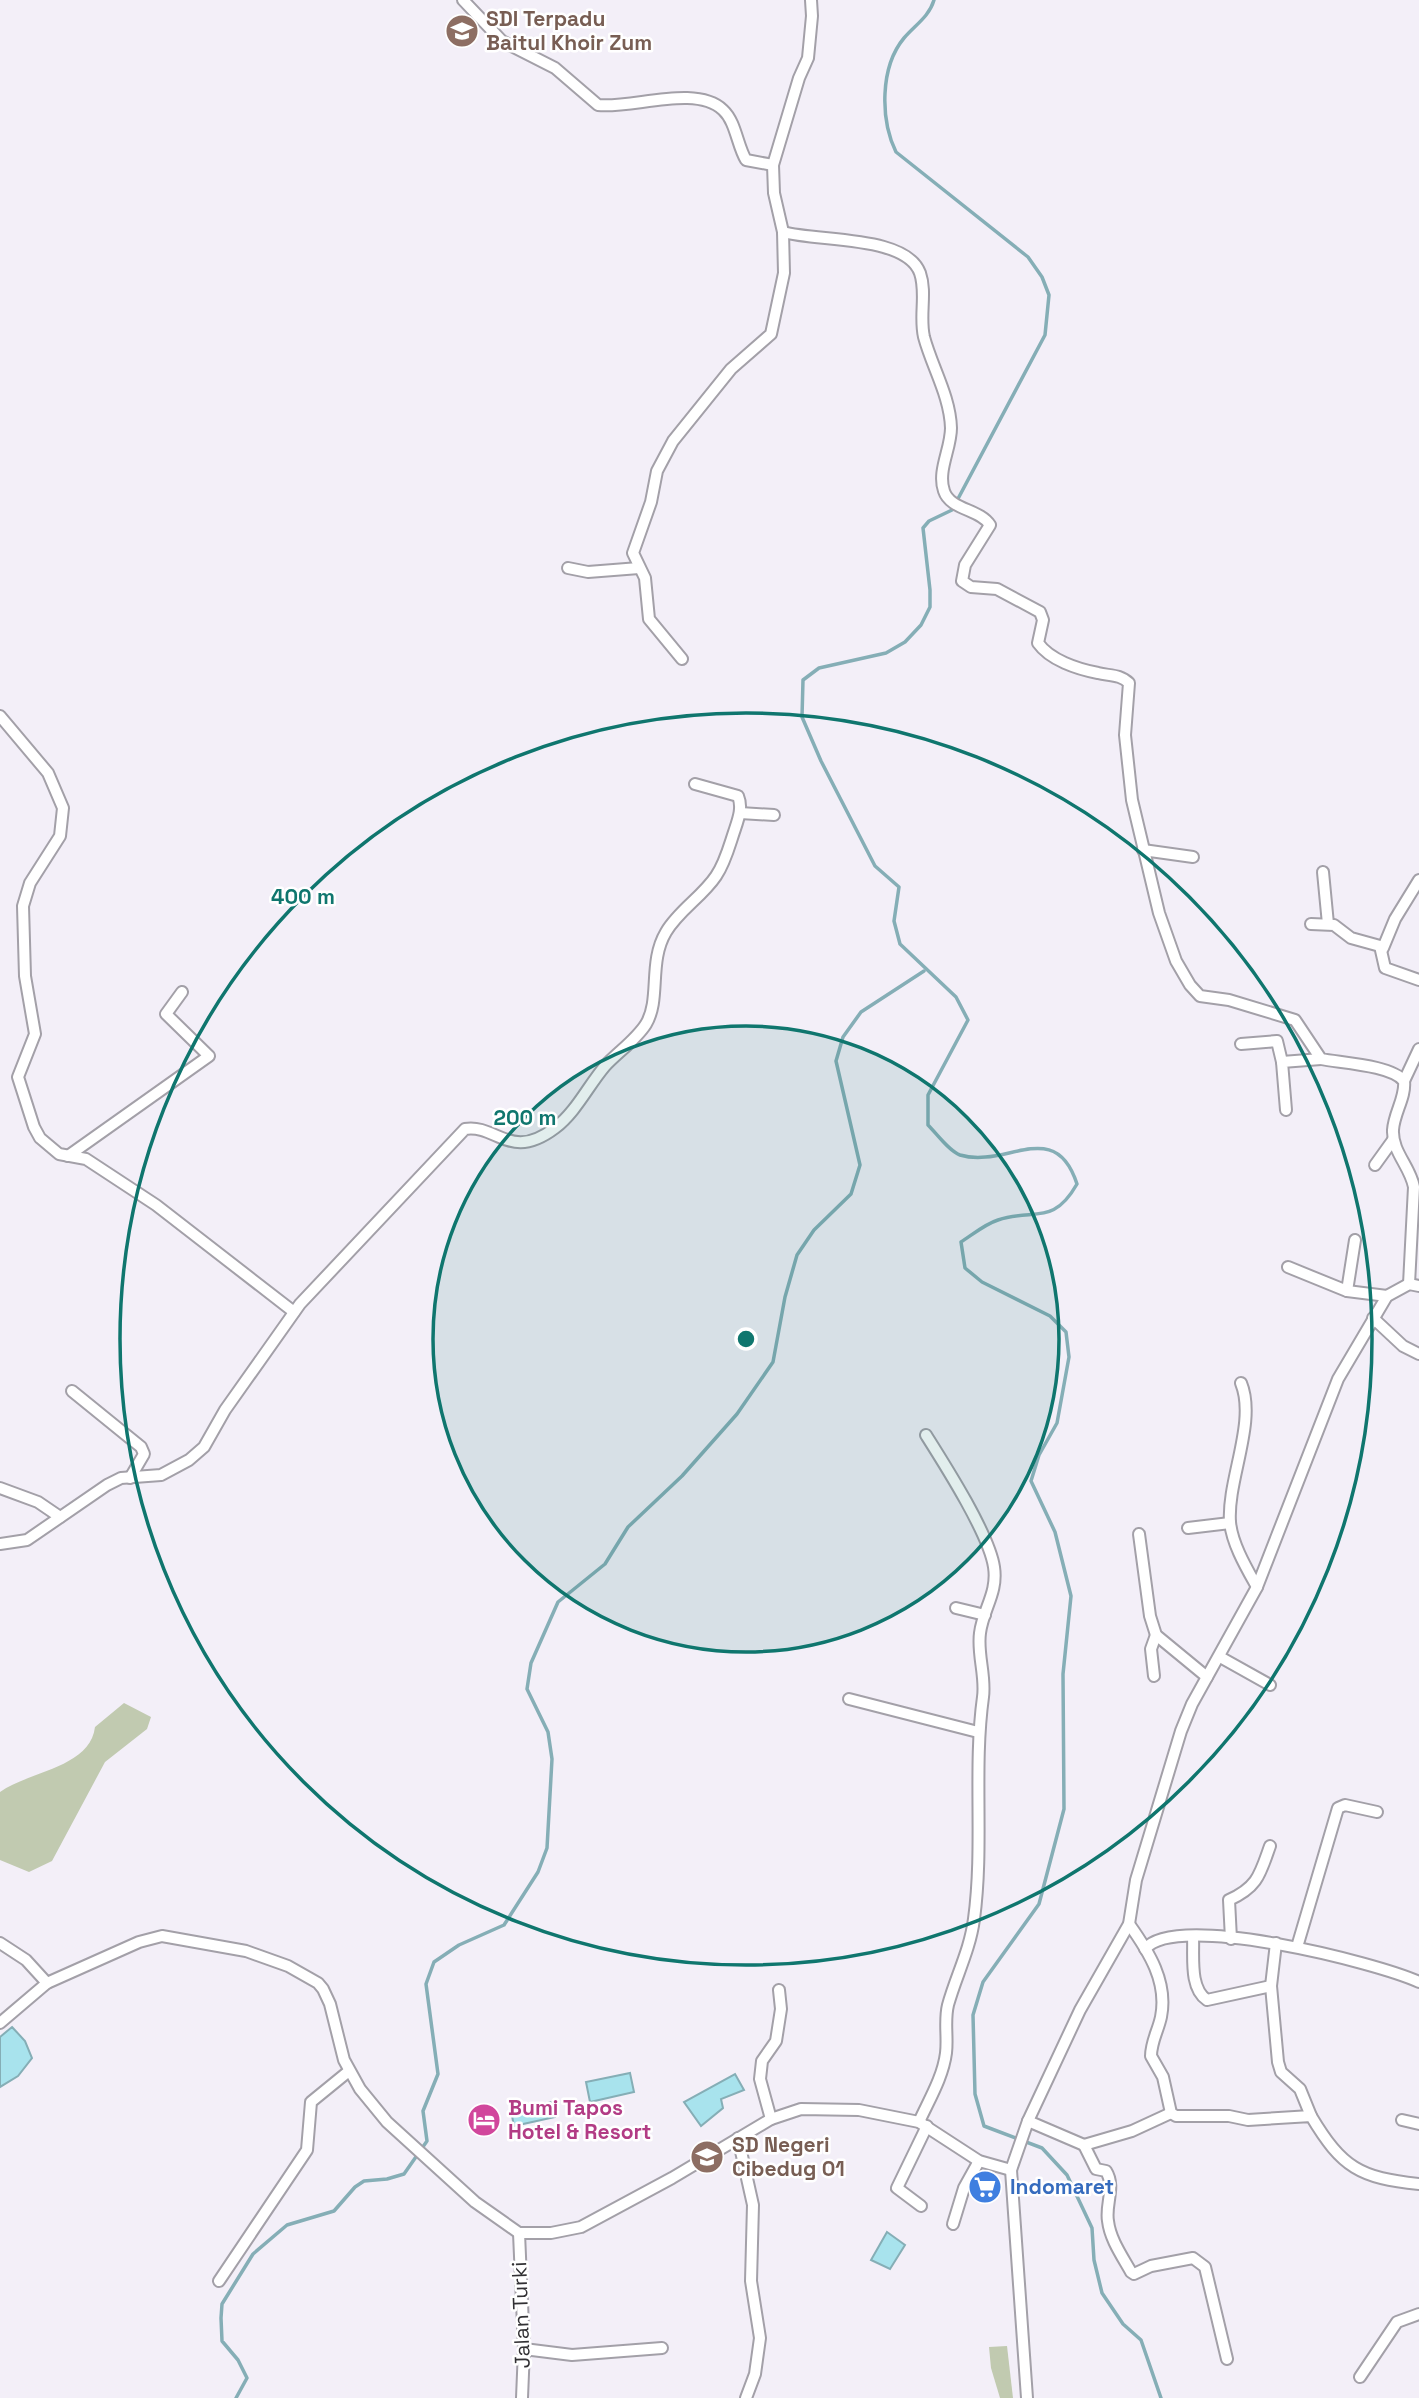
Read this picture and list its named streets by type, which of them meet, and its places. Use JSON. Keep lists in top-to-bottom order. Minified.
{"streets":{"street":["Jalan Turki"]},"places":{"school or university":["SDI Terpadu Baitul Khoir Zum","SD Negeri Cibedug 01"],"hotel":["Bumi Tapos Hotel & Resort"],"supermarket":["Indomaret"]},"rings":["400 m","200 m"]}
